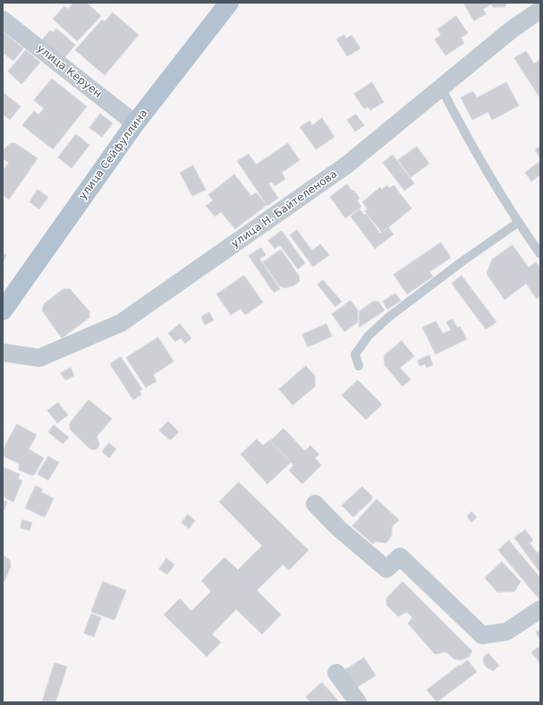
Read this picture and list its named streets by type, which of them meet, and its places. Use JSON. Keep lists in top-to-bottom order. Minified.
{"streets":{"main road":["улица Сейфуллина"],"street":["улица Керуен","улица Н. Байтеленова"]},"crossings":[["улица Керуен","улица Сейфуллина"]]}
